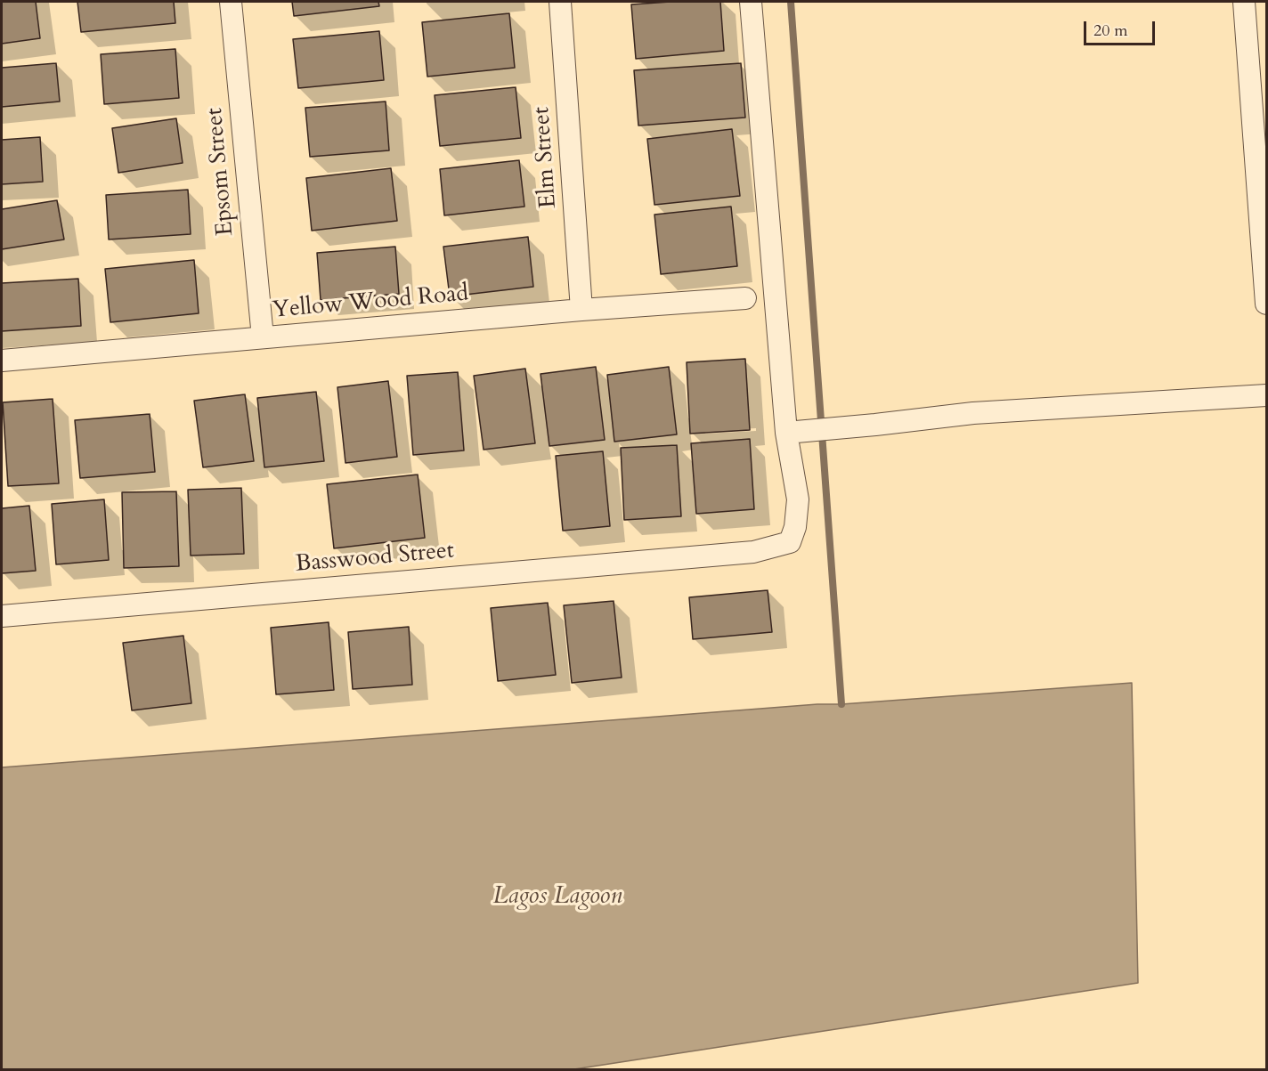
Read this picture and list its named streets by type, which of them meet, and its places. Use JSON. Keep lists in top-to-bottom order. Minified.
{"streets":{"street":["Elm Street","Epsom Street","Yellow Wood Road","Basswood Street"]},"crossings":[["Elm Street","Yellow Wood Road"],["Epsom Street","Yellow Wood Road"]],"water":["Lagos Lagoon"],"scale_bar":"20 m"}
